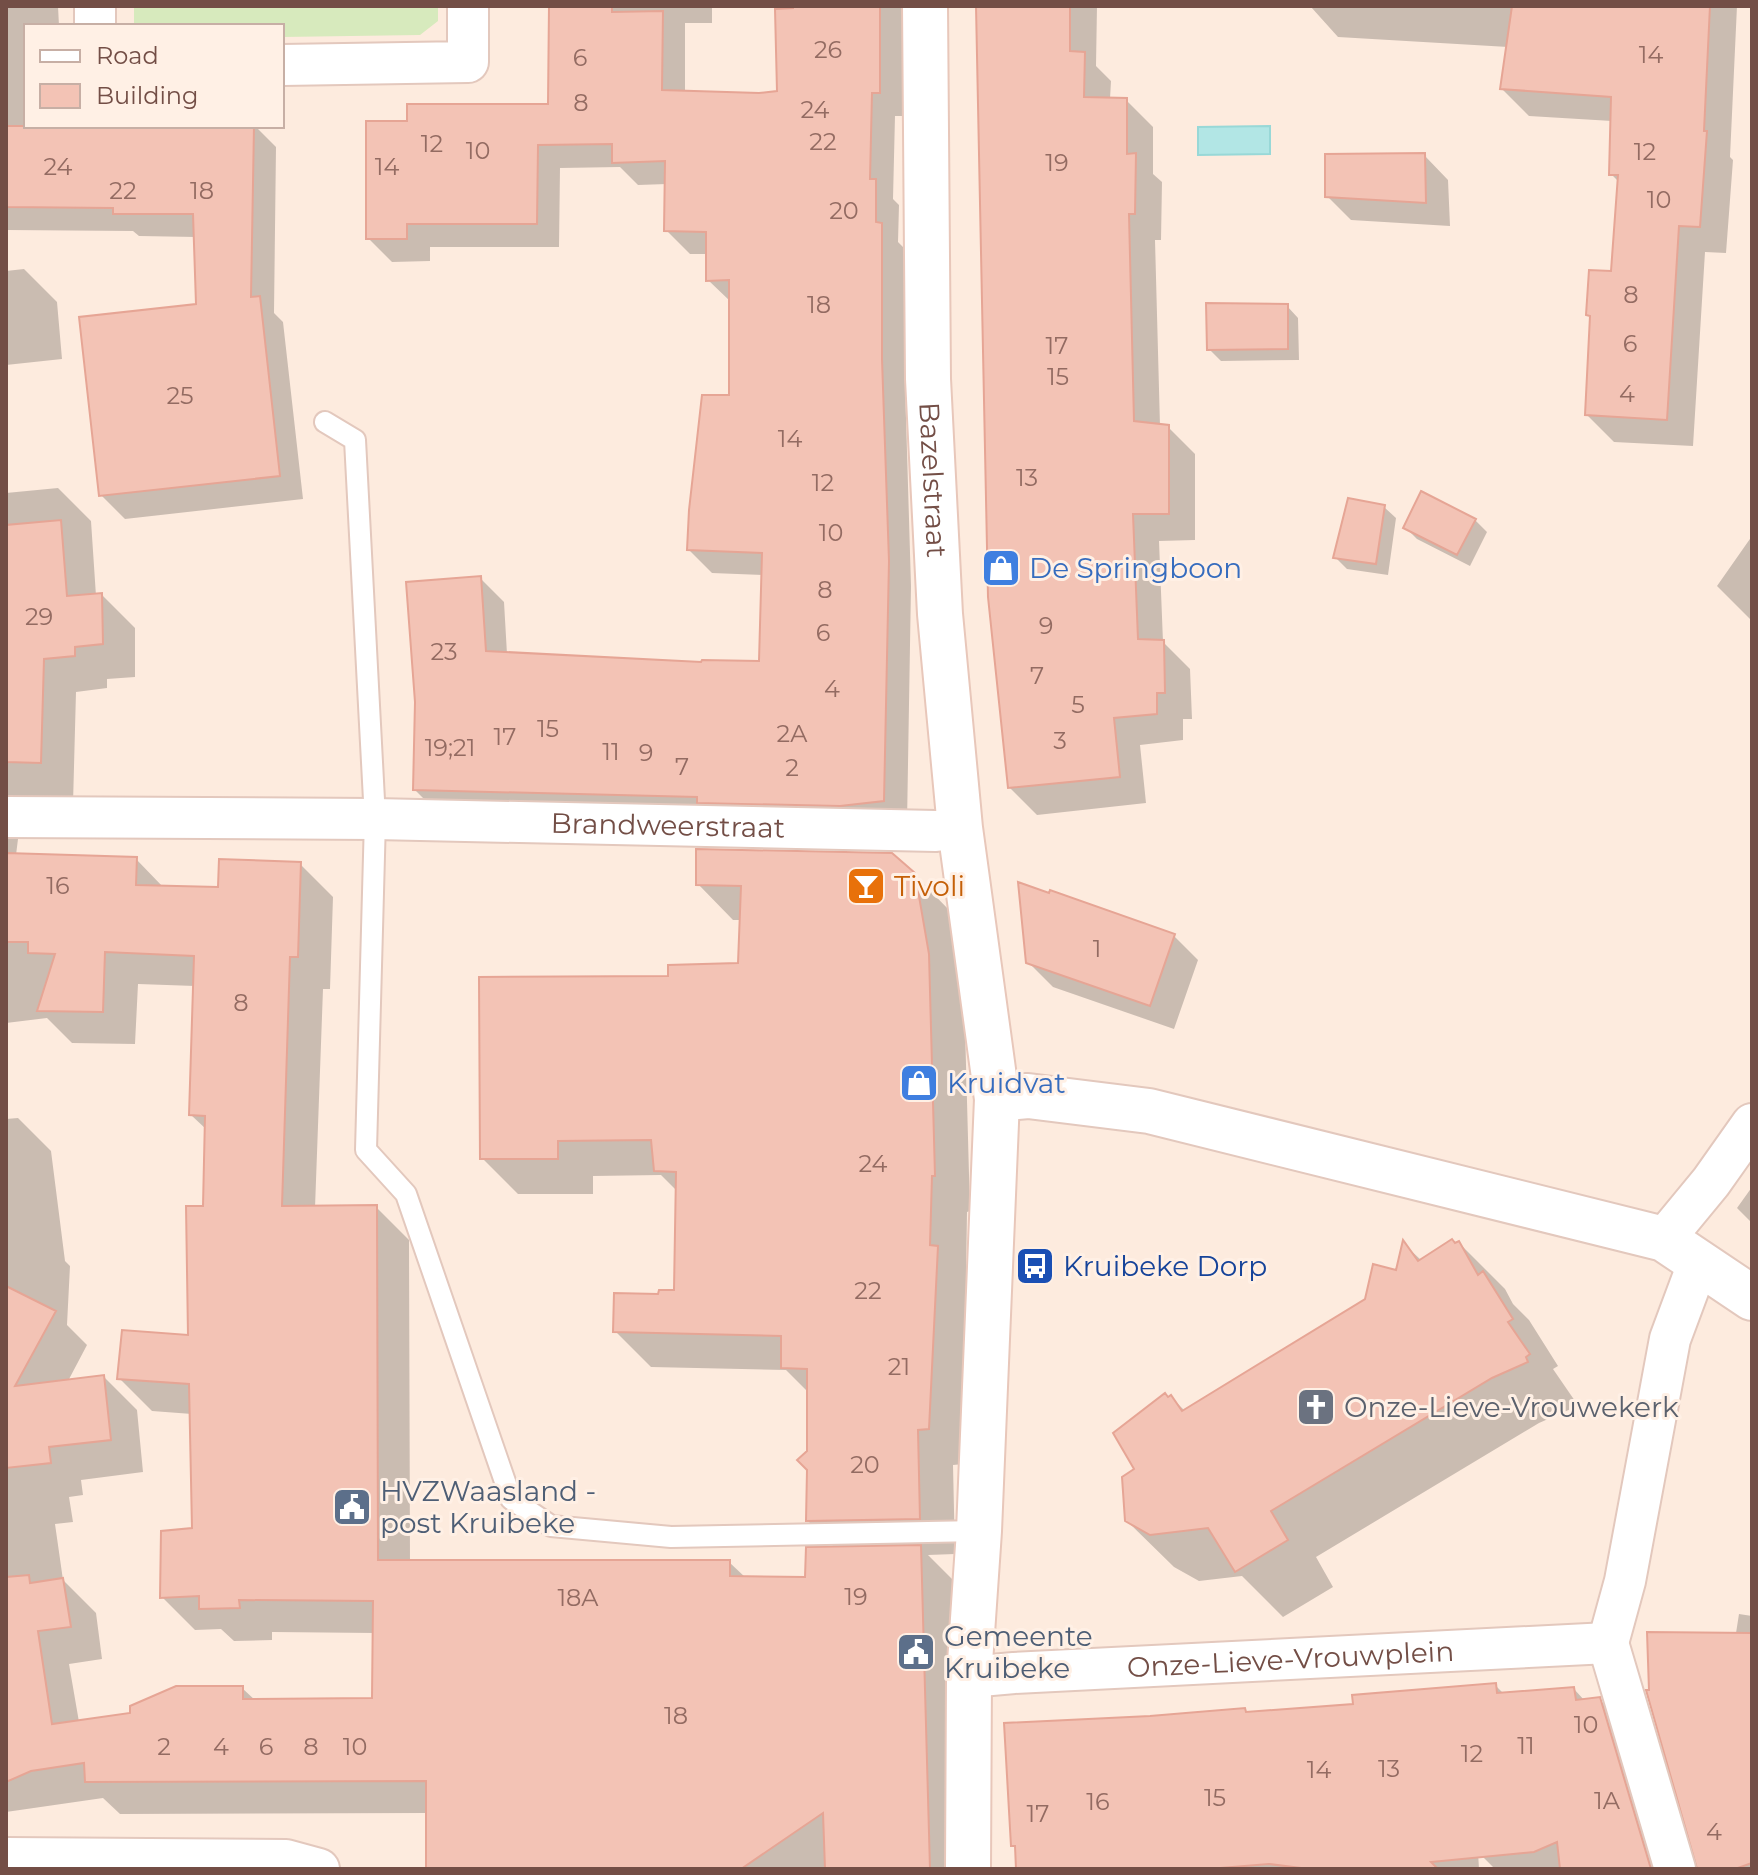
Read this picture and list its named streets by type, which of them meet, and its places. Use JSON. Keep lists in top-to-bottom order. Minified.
{"streets":{"main road":["Bazelstraat"],"street":["Brandweerstraat","Onze-Lieve-Vrouwplein"]},"crossings":[["Bazelstraat","Brandweerstraat"]],"places":{"shop":["De Springboon","Kruidvat"],"bar":["Tivoli"],"bus stop":["Kruibeke Dorp"],"church":["Onze-Lieve-Vrouwekerk"],"public building":["HVZWaasland - post Kruibeke","Gemeente Kruibeke"]},"house_numbers":["26","14","6","8","24","22","12","10","12","19","24","14","22","18","10","20","8","18","6","17","15","4","25","14","13","12","10","8","29","9","6","23","7","4","5","15","2A","17","3","19;21","11","9","7","2","16","1","8","24","22","21","20","19","18A","18","10","11","2","4","6","8","10","12","13","14","15","1A","16","17","4"],"legend":["Road","Building"]}
